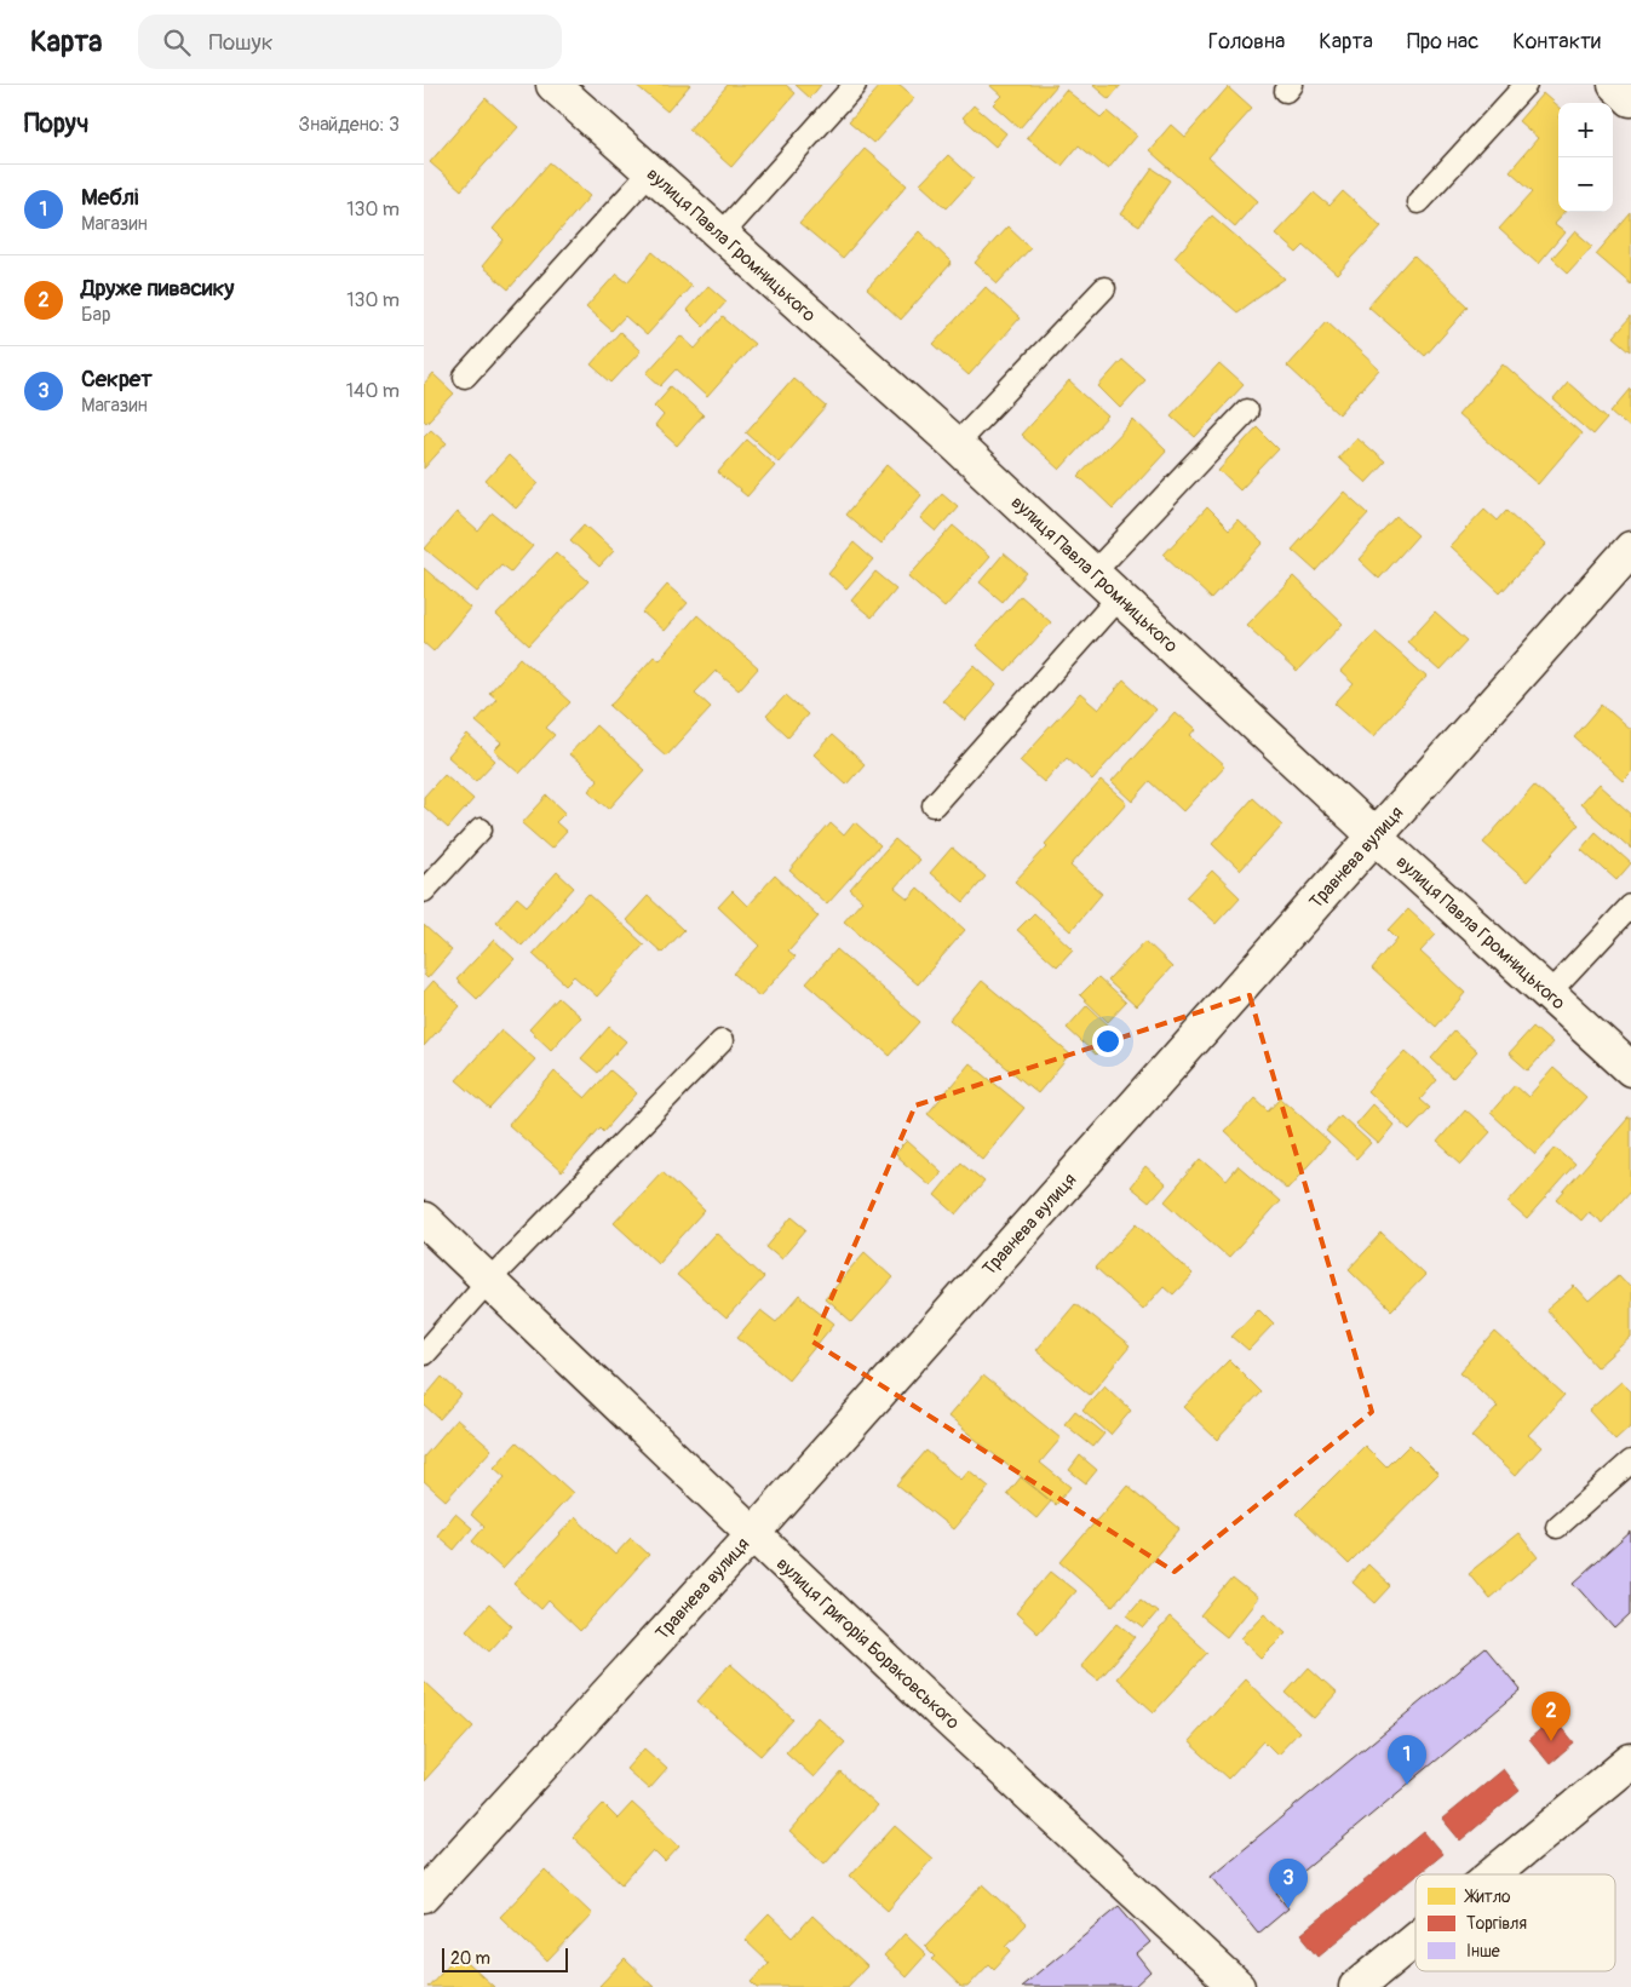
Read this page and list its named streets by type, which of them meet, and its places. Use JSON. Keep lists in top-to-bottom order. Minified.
{"streets":{"street":["вулиця Павла Громницького","Травнева вулиця","вулиця Григорія Бораковського"]},"crossings":[["вулиця Павла Громницького","Травнева вулиця"],["Травнева вулиця","вулиця Григорія Бораковського"]],"legend":["Житло","Торгівля","Інше"],"scale_bar":"20 m","page":{"header":"Карта","search":"Пошук","nav":["Головна","Карта","Про нас","Контакти"],"heading":["Поруч","Знайдено: 3"],"map_buttons":["+","−"],"list":[{"mark":"1","name":"Меблі","note":"Магазин","value":"130 m"},{"mark":"2","name":"Друже пивасику","note":"Бар","value":"130 m"},{"mark":"3","name":"Секрет","note":"Магазин","value":"140 m"}],"pins":["2","1","3"],"scale":"20 m"}}
